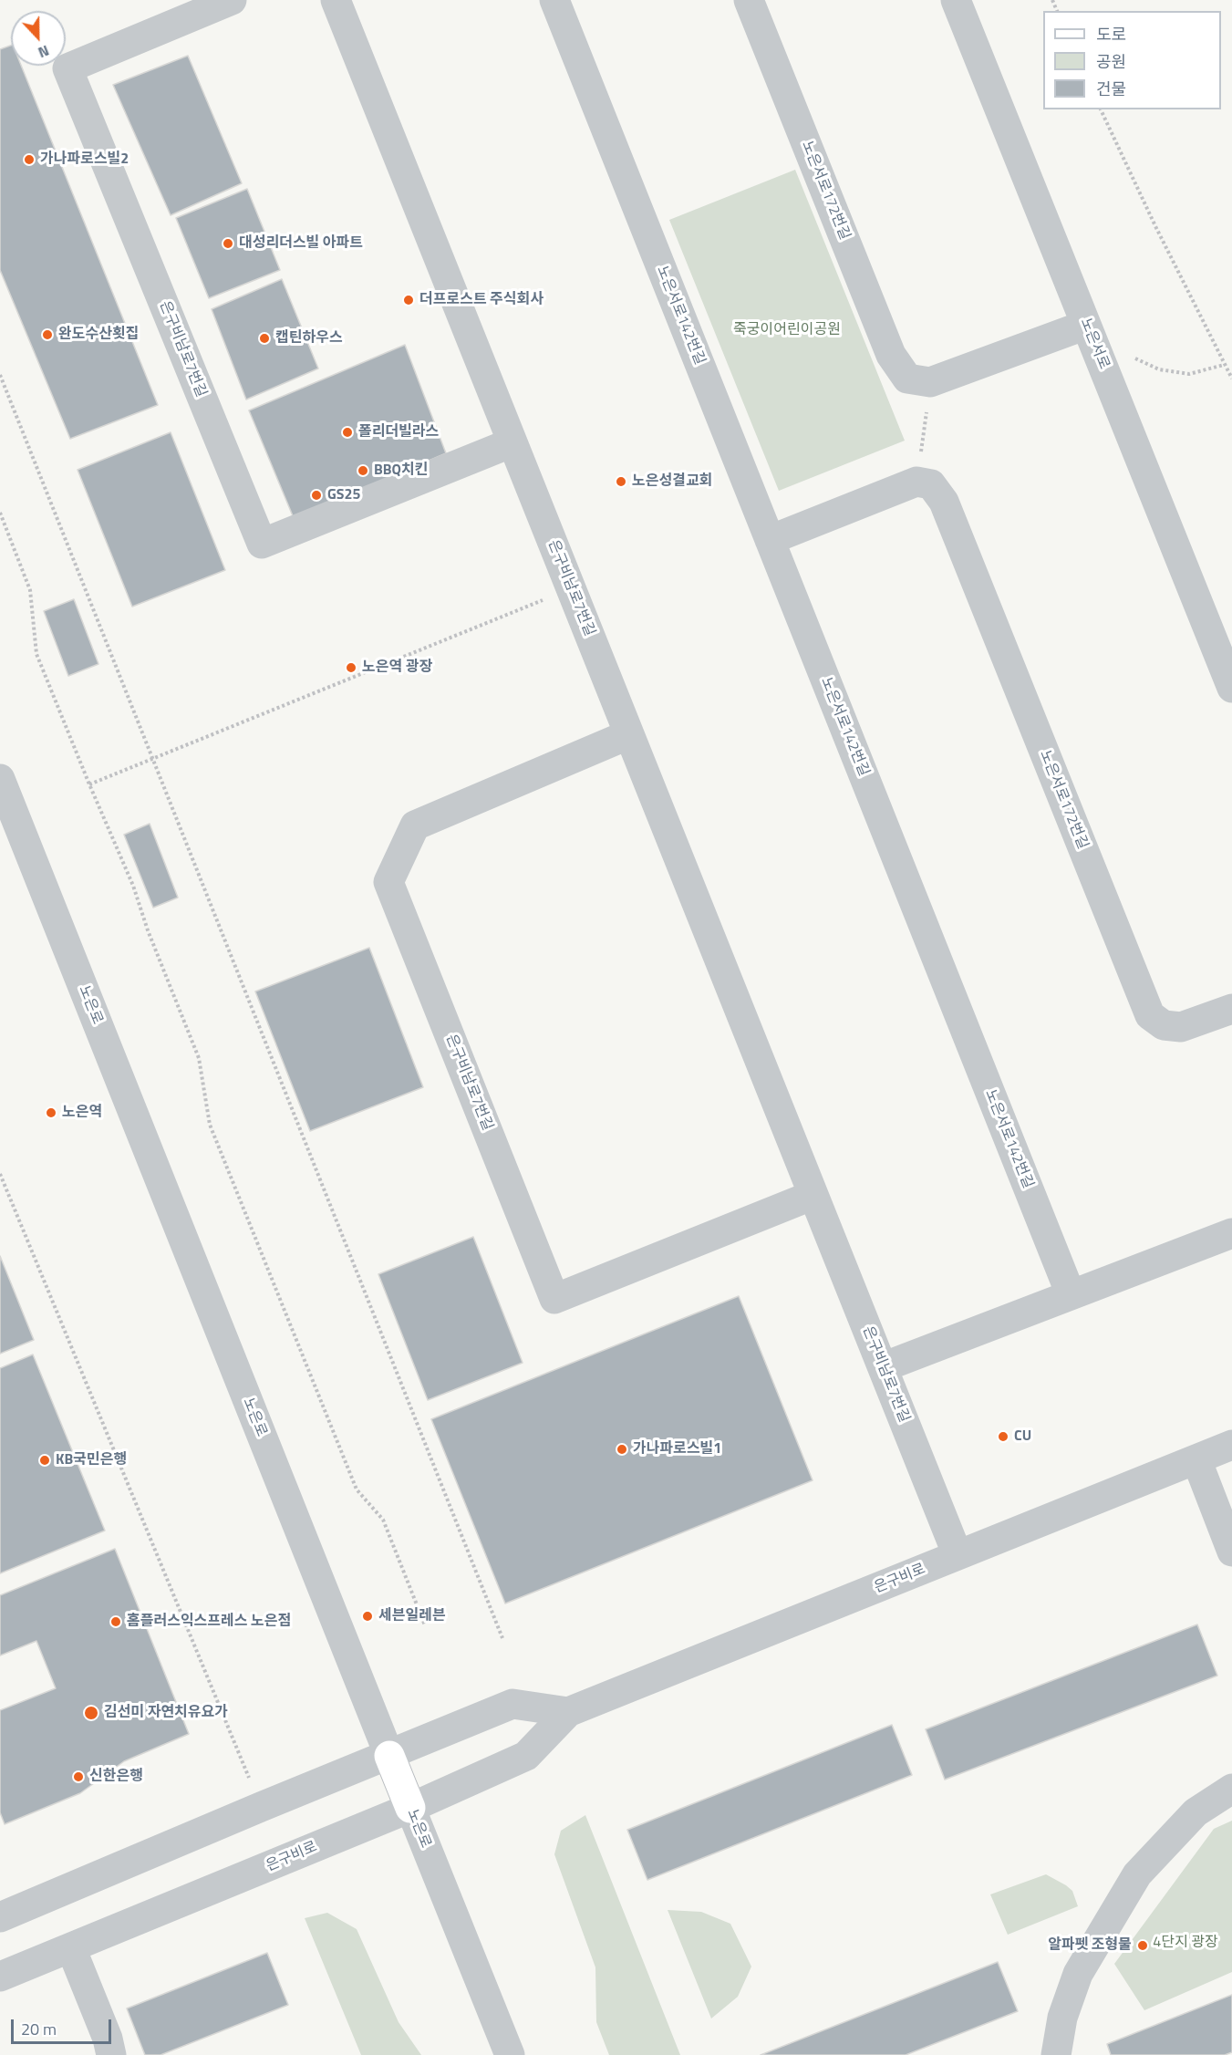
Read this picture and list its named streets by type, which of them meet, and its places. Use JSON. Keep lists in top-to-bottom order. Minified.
{"streets":{"main road":["노은로"],"street":["노은서로172번길","노은서로142번길","노은서로","은구비남로7번길","은구비로"]},"crossings":[["은구비남로7번길","은구비로"],["노은로","은구비로"]],"parks":["죽궁이어린이공원","4단지 광장"],"places":["가나파로스빌2","대성리더스빌 아파트","더프로스트 주식회사","완도수산횟집","캡틴하우스","폴리더빌라스","BBQ치킨","노은성결교회","GS25","노은역 광장","노은역","CU","가나파로스빌1","KB국민은행","세븐일레븐","홈플러스익스프레스 노은점","김선미 자연치유요가","신한은행","알파펫 조형물"],"legend":["도로","공원","건물"],"scale_bar":"20 m","north":"bottom"}
